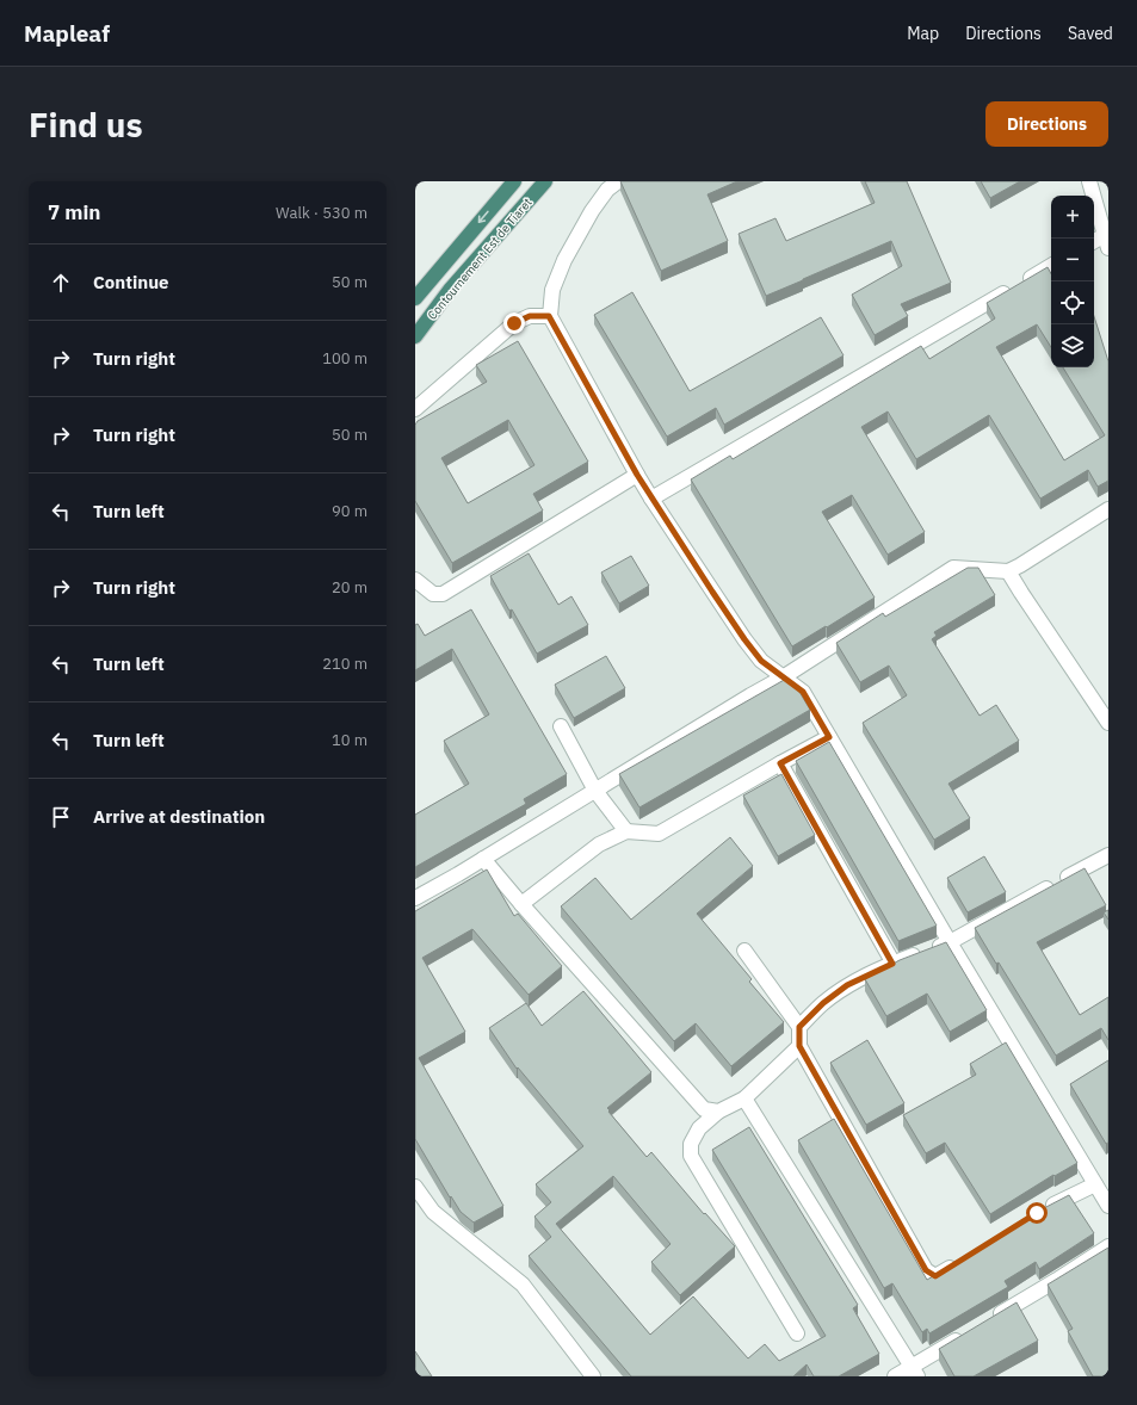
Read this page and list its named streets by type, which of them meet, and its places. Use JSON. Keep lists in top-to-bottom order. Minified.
{"streets":{"highway":["Contournement Est de Tiaret"]},"page":{"header":"Mapleaf","nav":["Map","Directions","Saved"],"buttons":"Directions","title":"Find us","heading":["7 min","Walk · 530 m"],"map_buttons":["+","−"],"list":[["Continue","50 m"],["Turn right","100 m"],["Turn right","50 m"],["Turn left","90 m"],["Turn right","20 m"],["Turn left","210 m"],["Turn left","10 m"],"Arrive at destination"]}}
